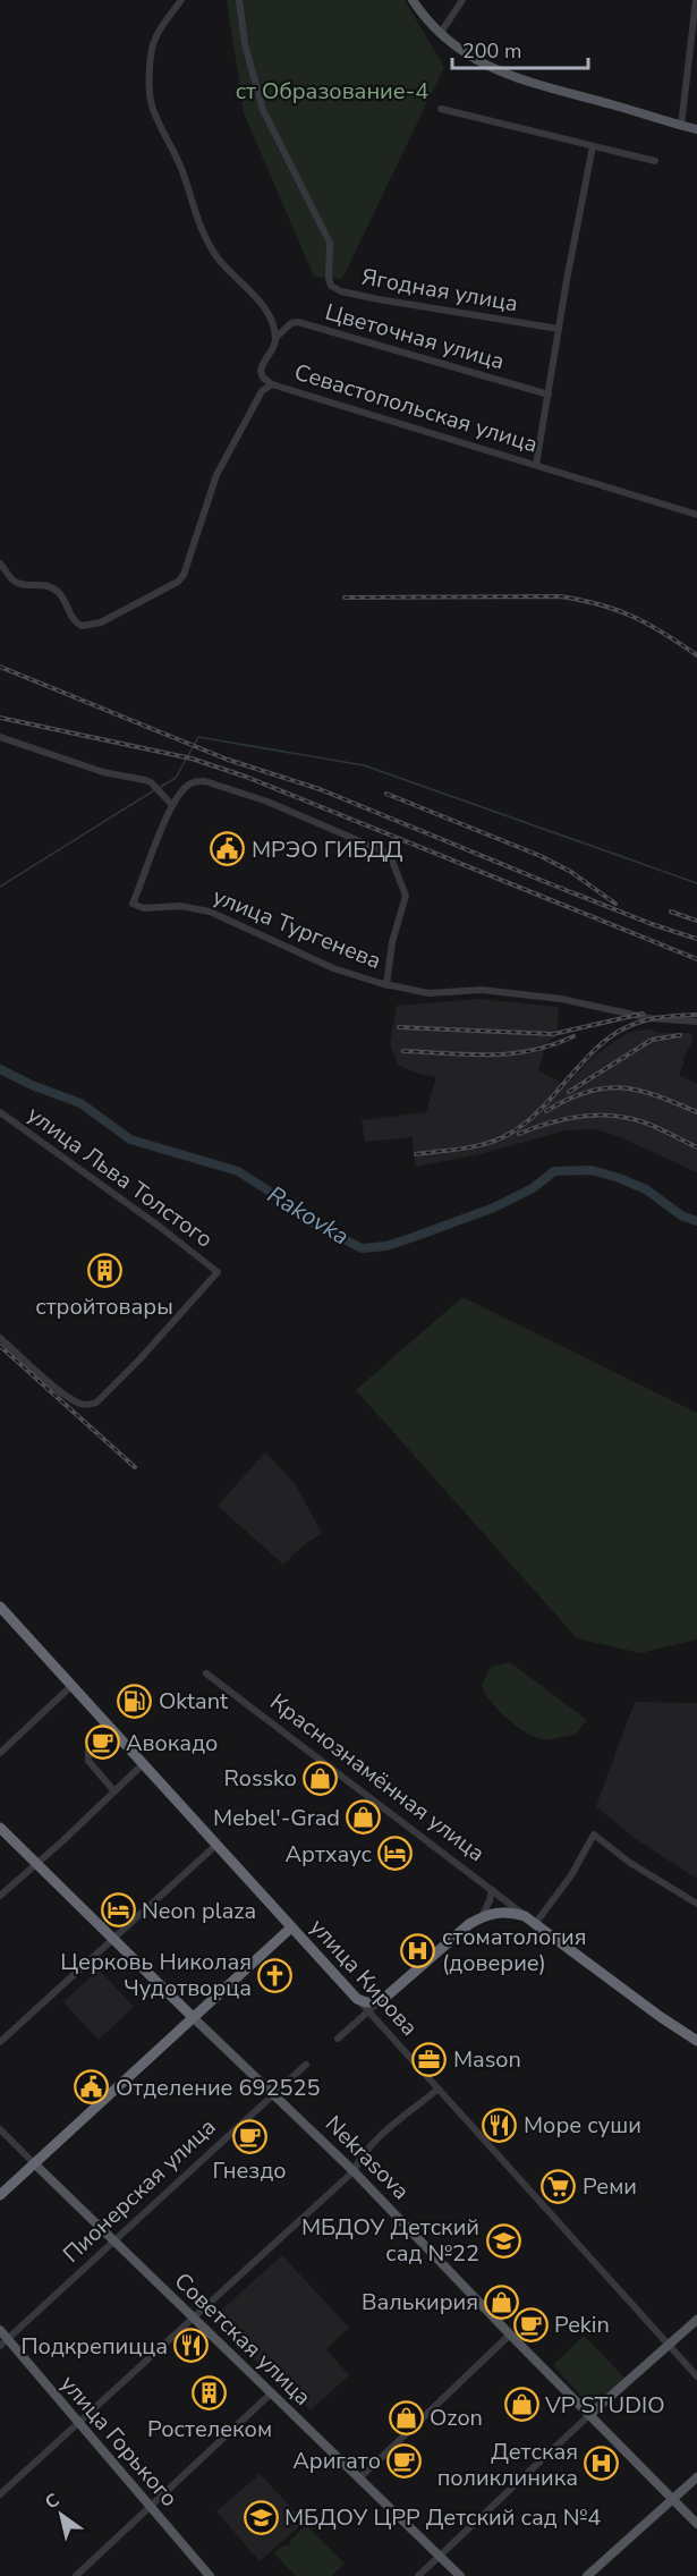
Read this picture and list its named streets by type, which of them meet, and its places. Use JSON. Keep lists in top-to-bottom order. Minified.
{"streets":{"highway":["Краснознамённая улица","улица Кирова","Nekrasova"],"main road":["Советская улица","улица Горького"],"street":["Ягодная улица","Цветочная улица","Севастопольская улица","улица Тургенева","улица Льва Толстого","Пионерская улица"]},"crossings":[["Nekrasova","Пионерская улица"],["Пионерская улица","Советская улица"],["Пионерская улица","улица Горького"]],"water":["Rakovka"],"parks":["ст Образование-4"],"places":{"public building":["МРЭО ГИБДД","Отделение 692525"],"building":["стройтовары","Ростелеком"],"fuel station":["Oktant"],"cafe":["Авокадо","Гнездо","Pekin","Аригато"],"shop":["Rossko","Mebel'-Grad","Валькирия","VP STUDIO","Ozon"],"hotel":["Артхаус","Neon plaza"],"hospital":["стоматология (доверие)","Детская поликлиника"],"church":["Церковь Николая Чудотворца"],"office":["Mason"],"restaurant":["Море суши","Подкрепицца"],"supermarket":["Реми"],"school or university":["МБДОУ Детский сад №22","МБДОУ ЦРР Детский сад №4"]},"scale_bar":"200 m","north":"top left"}
